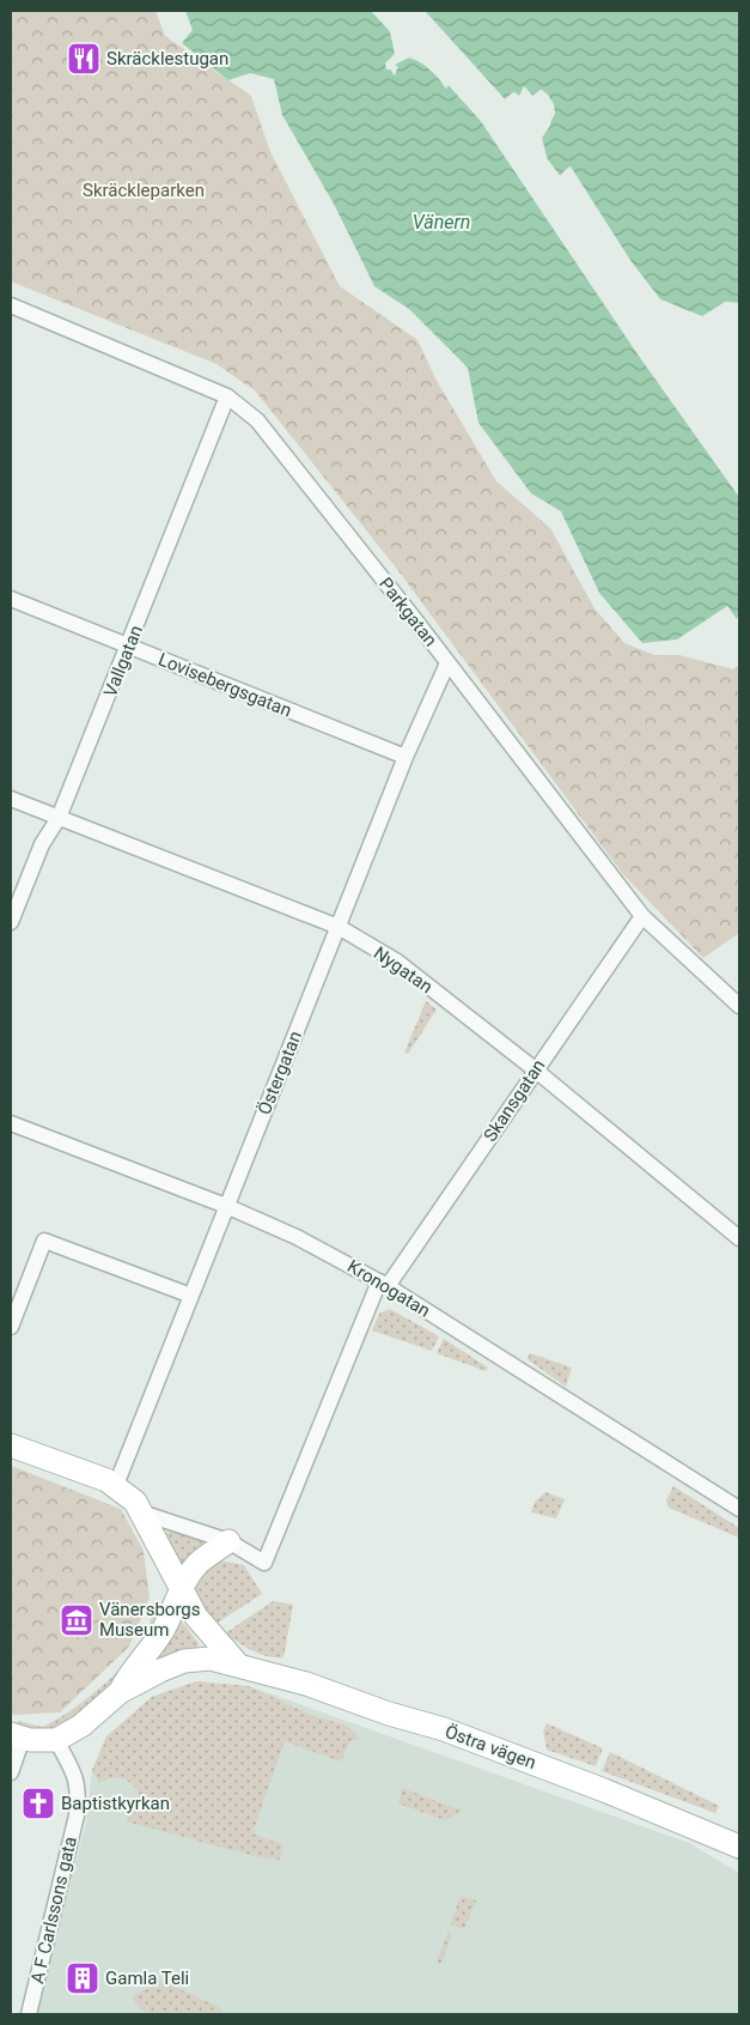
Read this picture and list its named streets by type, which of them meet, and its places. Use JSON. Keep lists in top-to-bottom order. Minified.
{"streets":{"street":["Parkgatan","Vallgatan","Lovisebergsgatan","Nygatan","Östergatan","Skansgatan","Kronogatan","Östra vägen","A F Carlssons gata"]},"crossings":[["Parkgatan","Vallgatan"],["Parkgatan","Östergatan"],["Parkgatan","Skansgatan"],["Vallgatan","Lovisebergsgatan"],["Vallgatan","Nygatan"],["Lovisebergsgatan","Östergatan"],["Nygatan","Östergatan"],["Nygatan","Skansgatan"],["Östergatan","Kronogatan"],["Skansgatan","Kronogatan"]],"water":["Vänern"],"parks":["Skräckleparken"],"places":{"restaurant":["Skräcklestugan"],"museum":["Vänersborgs Museum"],"church":["Baptistkyrkan"],"building":["Gamla Teli"]}}
